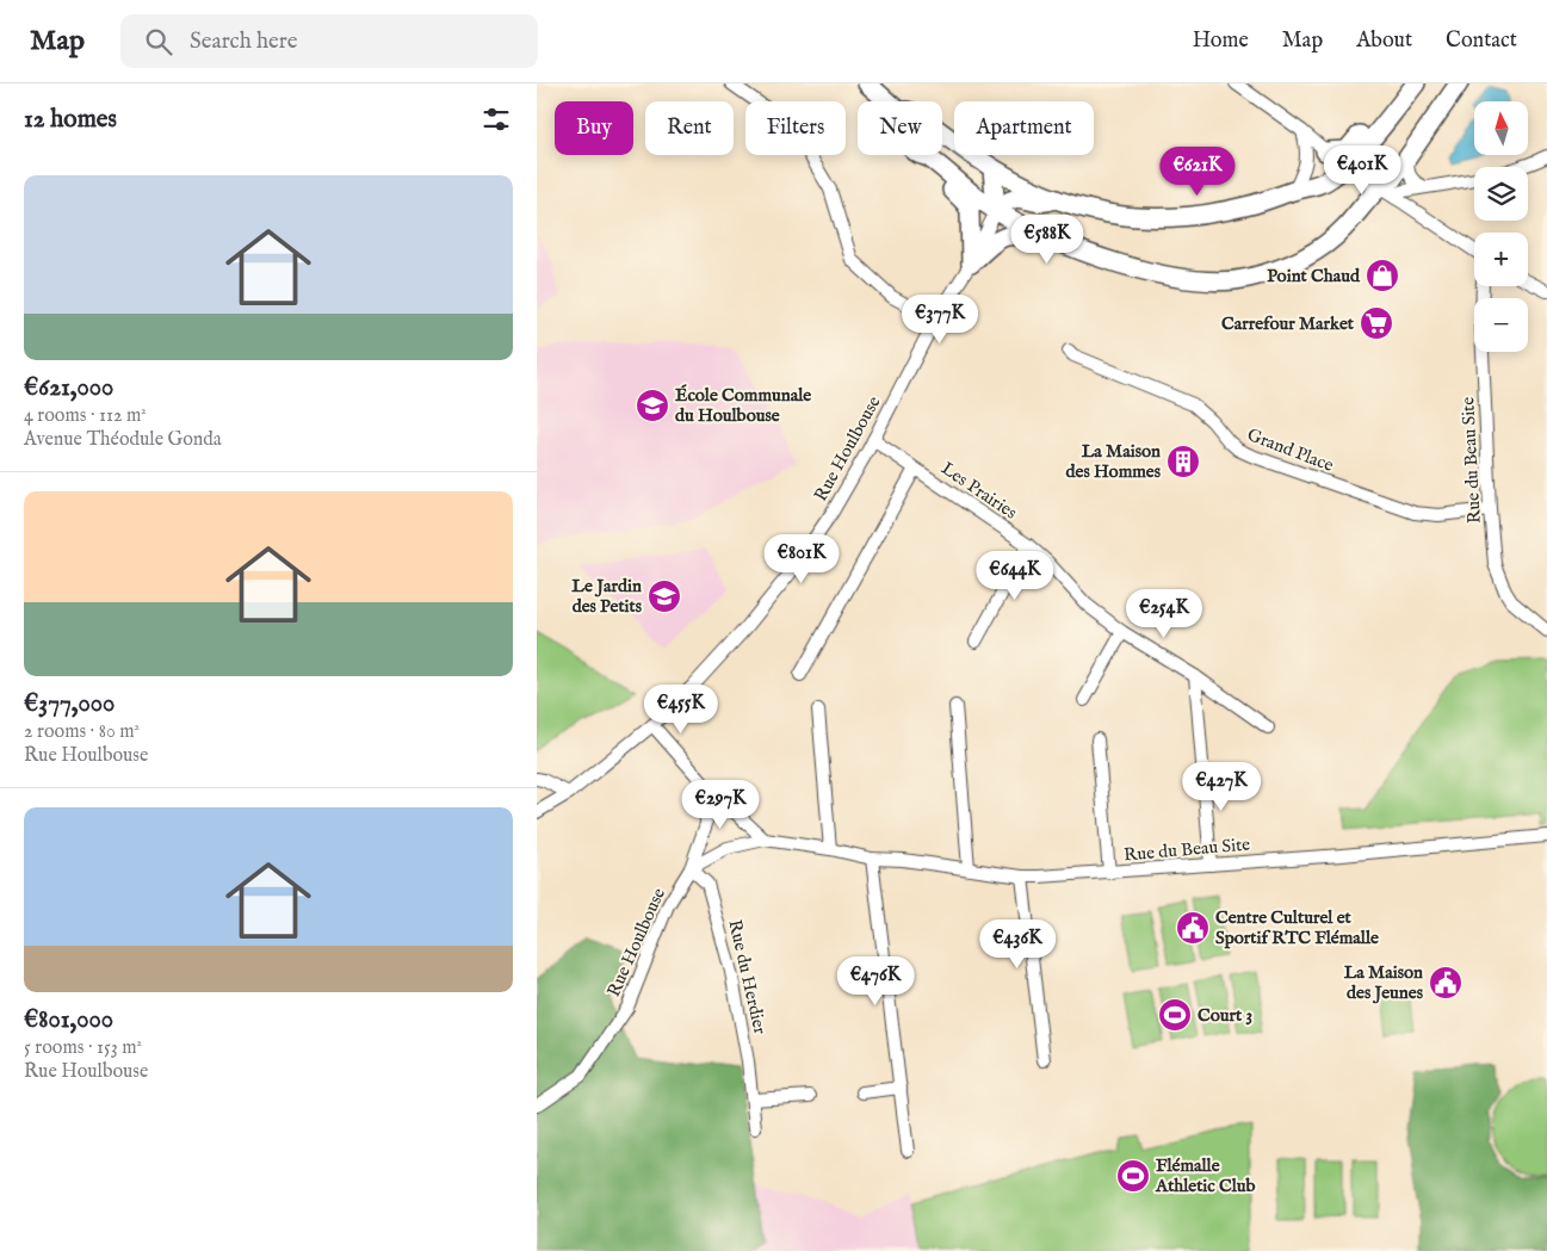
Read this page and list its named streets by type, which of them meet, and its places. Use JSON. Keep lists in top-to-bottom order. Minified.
{"streets":{"street":["Rue Houlbouse","Grand Place","Rue du Beau Site","Les Prairies","Rue du Herdier"]},"crossings":[["Rue Houlbouse","Rue du Beau Site"],["Rue Houlbouse","Les Prairies"],["Rue Houlbouse","Rue du Herdier"],["Grand Place","Rue du Beau Site"]],"places":{"shop":["Point Chaud"],"supermarket":["Carrefour Market"],"school or university":["École Communale du Houlbouse","Le Jardin des Petits"],"building":["La Maison des Hommes"],"public building":["Centre Culturel et Sportif RTC Flémalle","La Maison des Jeunes"],"sports":["Court 3","Flémalle Athletic Club"]},"north":"top","page":{"header":"Map","search":"Search here","nav":["Home","Map","About","Contact"],"heading":"12 homes","map_buttons":["+","−"],"chip":["Buy","Rent","Filters","New","Apartment"],"price":["€401K","€621K","€588K","€377K","€801K","€644K","€254K","€455K","€427K","€297K","€436K","€476K"],"list":[{"name":"€621,000","note":"4 rooms · 112 m² · Avenue Théodule Gonda"},{"name":"€377,000","note":"2 rooms · 80 m² · Rue Houlbouse"},{"name":"€801,000","note":"5 rooms · 153 m² · Rue Houlbouse"}]}}
